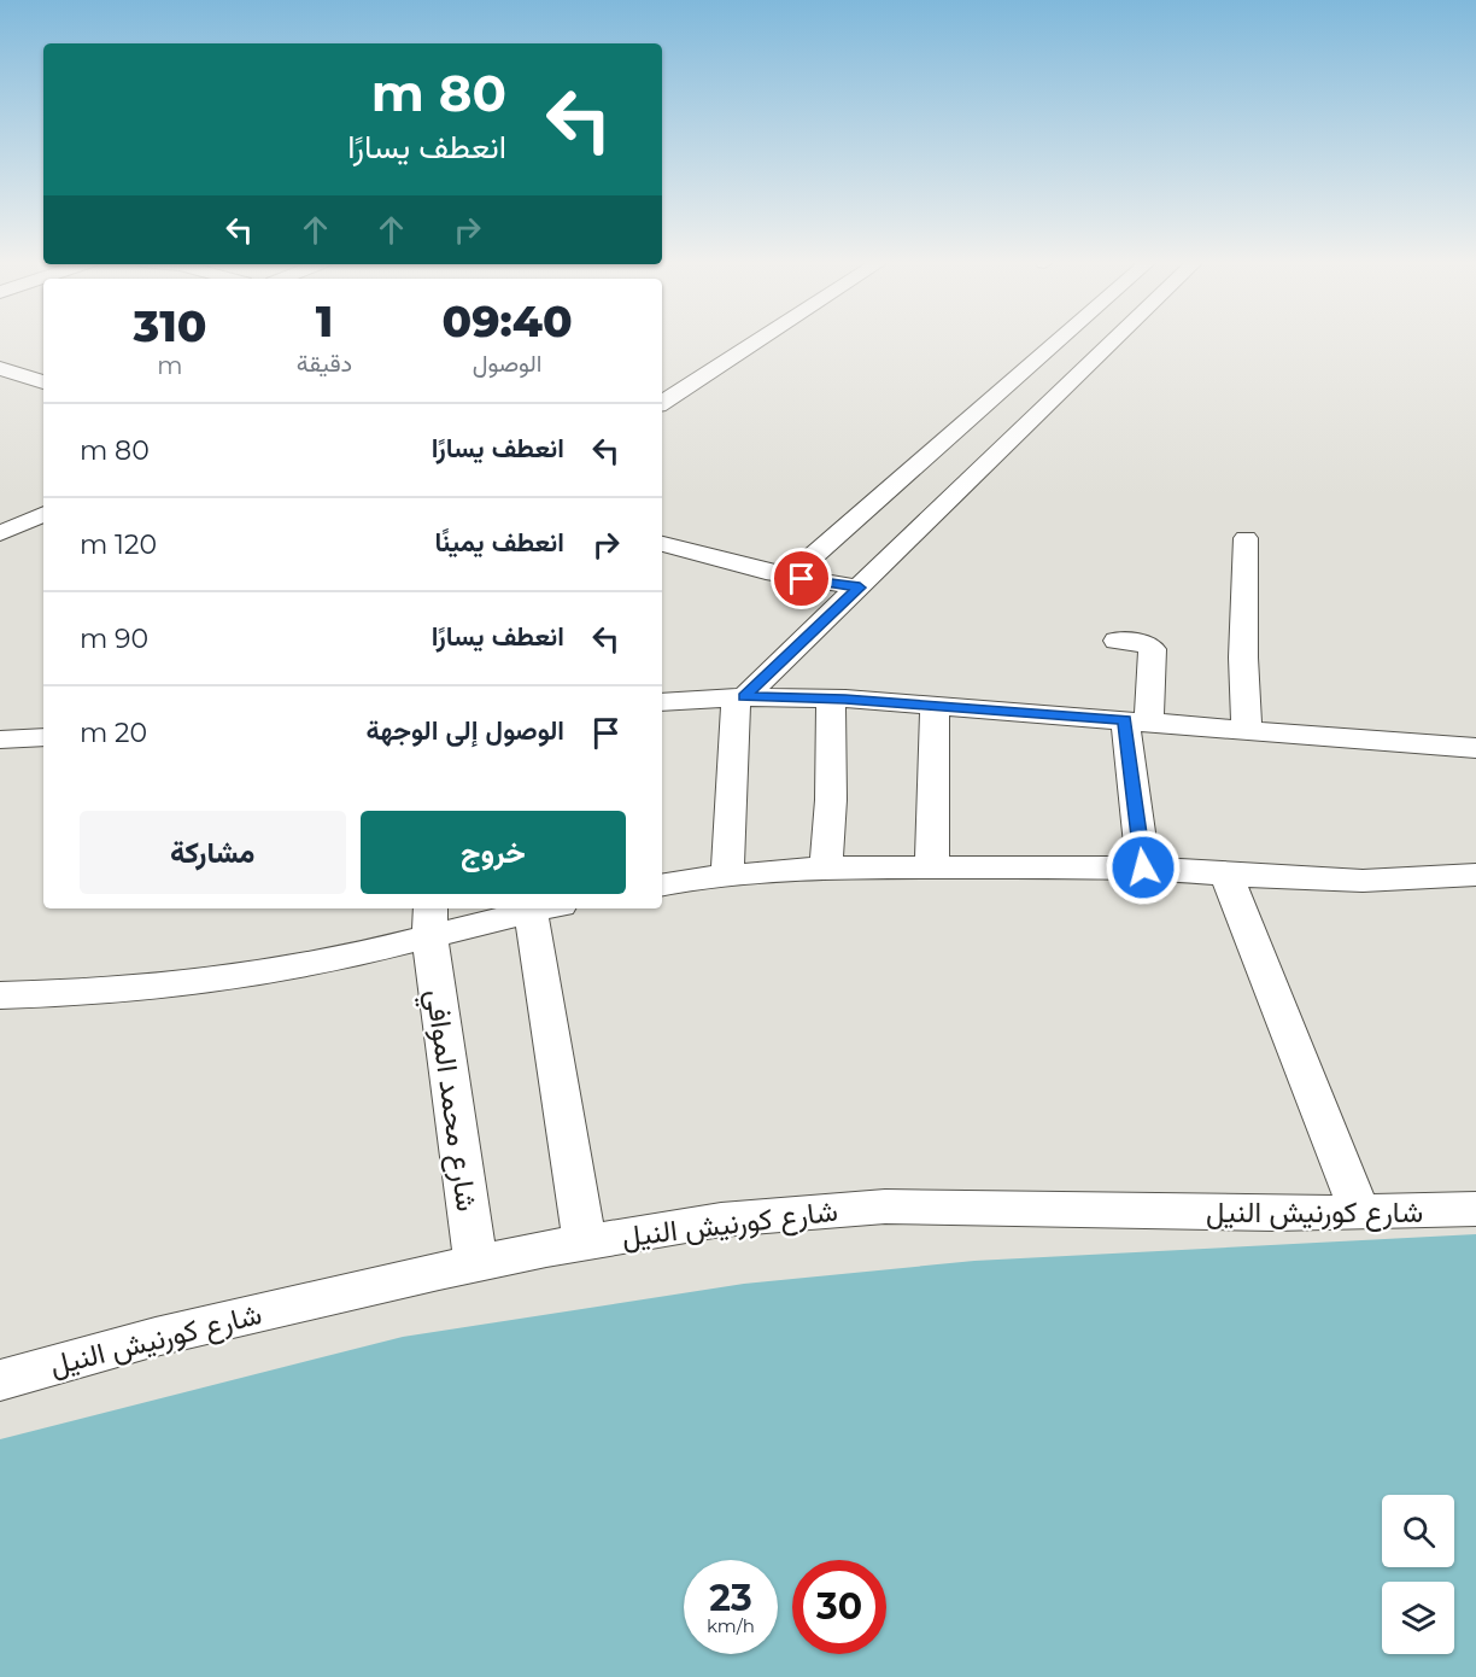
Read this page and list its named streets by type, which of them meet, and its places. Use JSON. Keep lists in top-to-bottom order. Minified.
{"streets":{"street":["شارع محمد الموافي","شارع كورنيش النيل"]},"crossings":[["شارع محمد الموافي","شارع كورنيش النيل"]],"page":{"turn":["80 m","انعطف يسارًا"],"eta":["09:40","الوصول","1","دقيقة","310","m"],"list":[{"name":"انعطف يسارًا","value":"80 m"},{"name":"انعطف يمينًا","value":"120 m"},{"name":"انعطف يسارًا","value":"90 m"},{"name":"الوصول إلى الوجهة","value":"20 m"}],"buttons":["خروج","مشاركة"],"speed":"23 km/h","limit":"30"}}
